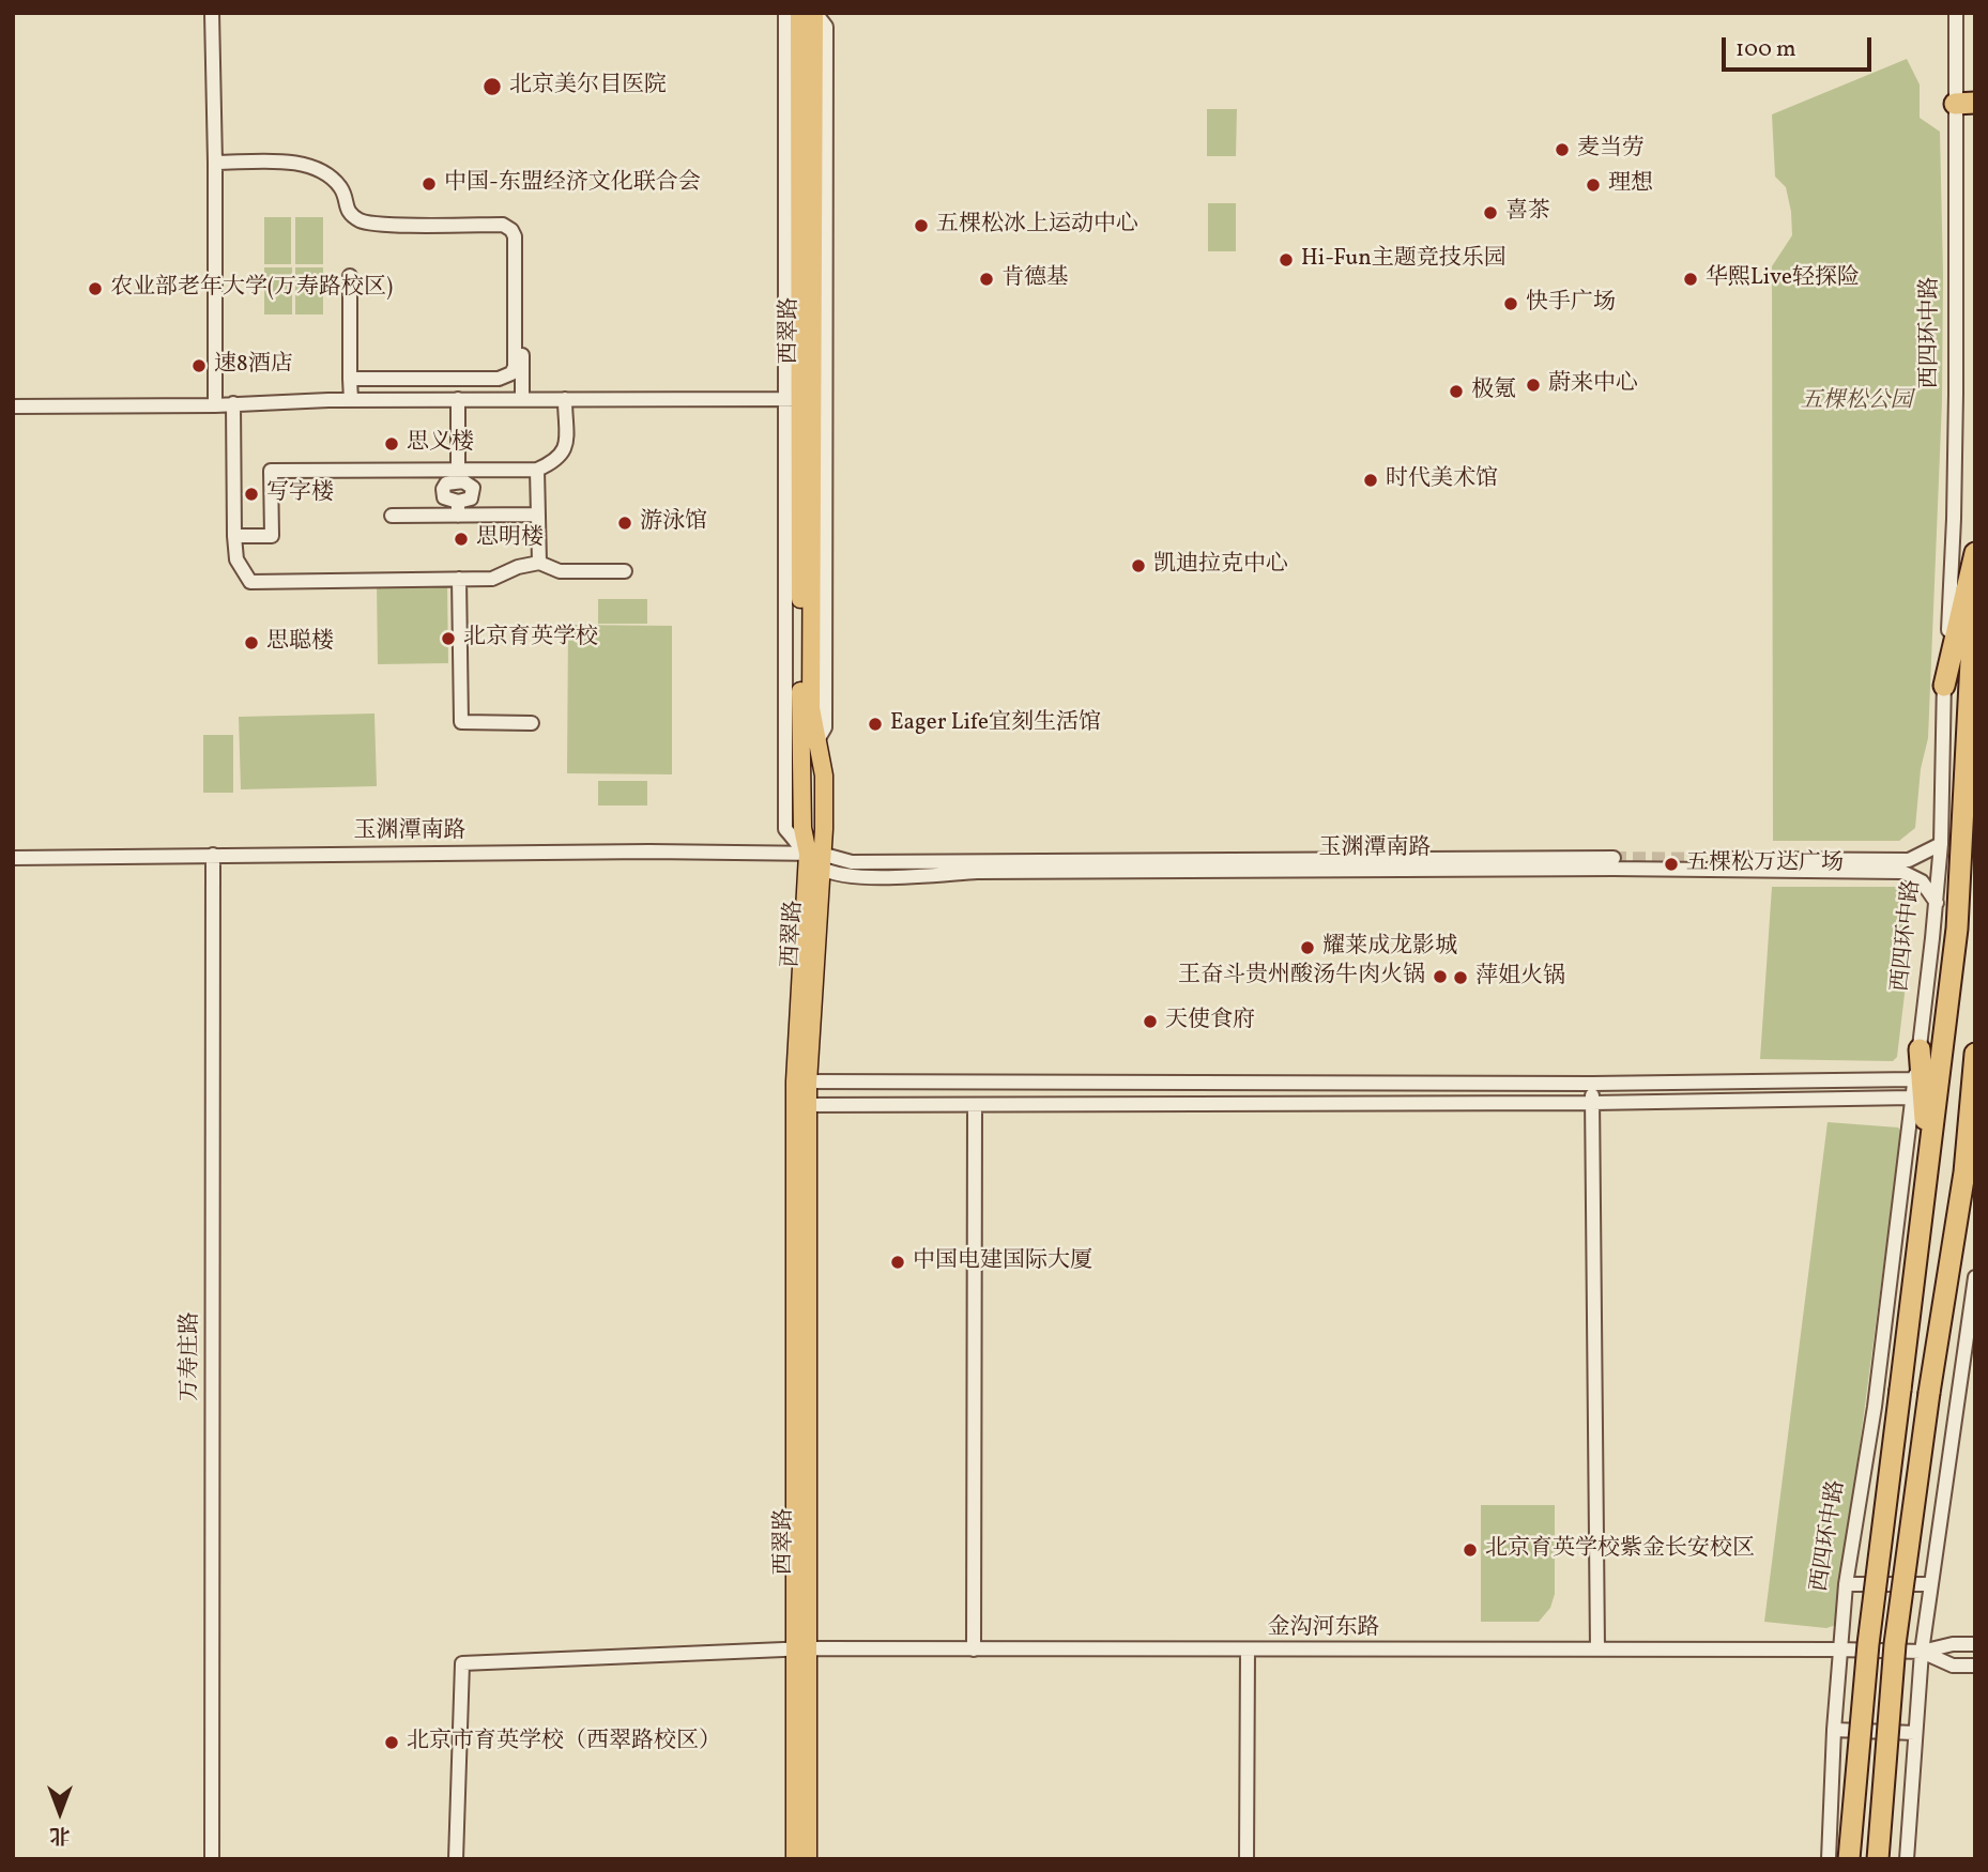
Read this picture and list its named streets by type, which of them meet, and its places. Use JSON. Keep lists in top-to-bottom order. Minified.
{"streets":{"highway":["西四环中路"],"main road":["西翠路"],"street":["玉渊潭南路","万寿庄路","金沟河东路"]},"crossings":[["西翠路","玉渊潭南路"],["西翠路","金沟河东路"],["西四环中路","玉渊潭南路"],["西四环中路","金沟河东路"],["玉渊潭南路","万寿庄路"]],"parks":["五棵松公园"],"places":["北京美尔目医院","麦当劳","中国-东盟经济文化联合会","理想","喜茶","五棵松冰上运动中心","Hi-Fun主题竞技乐园","肯德基","华熙Live轻探险","农业部老年大学(万寿路校区)","快手广场","速8酒店","蔚来中心","极氪","思义楼","时代美术馆","写字楼","游泳馆","思明楼","凯迪拉克中心","北京育英学校","思聪楼","Eager Life宜刻生活馆","五棵松万达广场","耀莱成龙影城","王奋斗贵州酸汤牛肉火锅","萍姐火锅","天使食府","中国电建国际大厦","北京育英学校紫金长安校区","北京市育英学校（西翠路校区）"],"scale_bar":"100 m","north":"bottom"}
